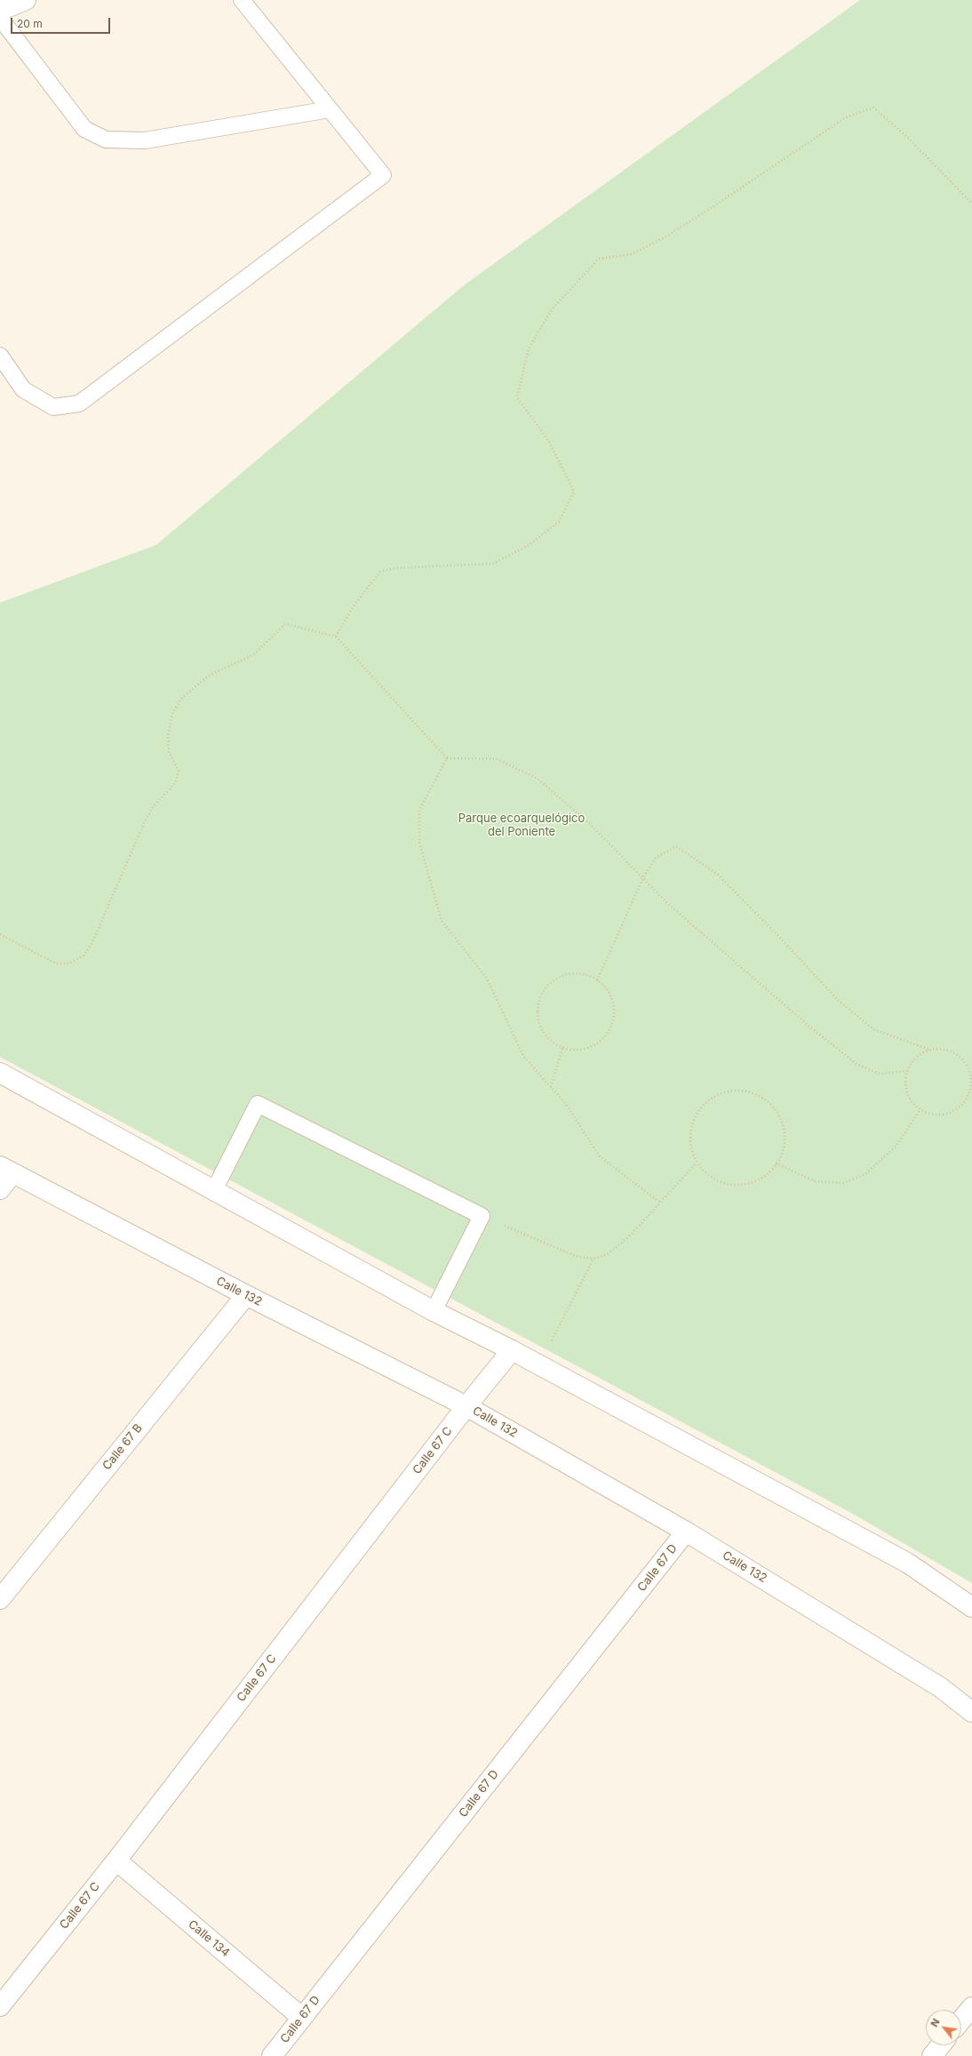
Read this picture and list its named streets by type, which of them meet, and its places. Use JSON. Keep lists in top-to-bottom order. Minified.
{"streets":{"street":["Calle 132","Calle 67 B","Calle 67 C","Calle 67 D","Calle 134"]},"crossings":[["Calle 132","Calle 67 B"],["Calle 132","Calle 67 C"],["Calle 132","Calle 67 D"],["Calle 67 C","Calle 134"],["Calle 67 D","Calle 134"]],"parks":["Parque ecoarquelógico del Poniente"],"scale_bar":"20 m","north":"top left"}
